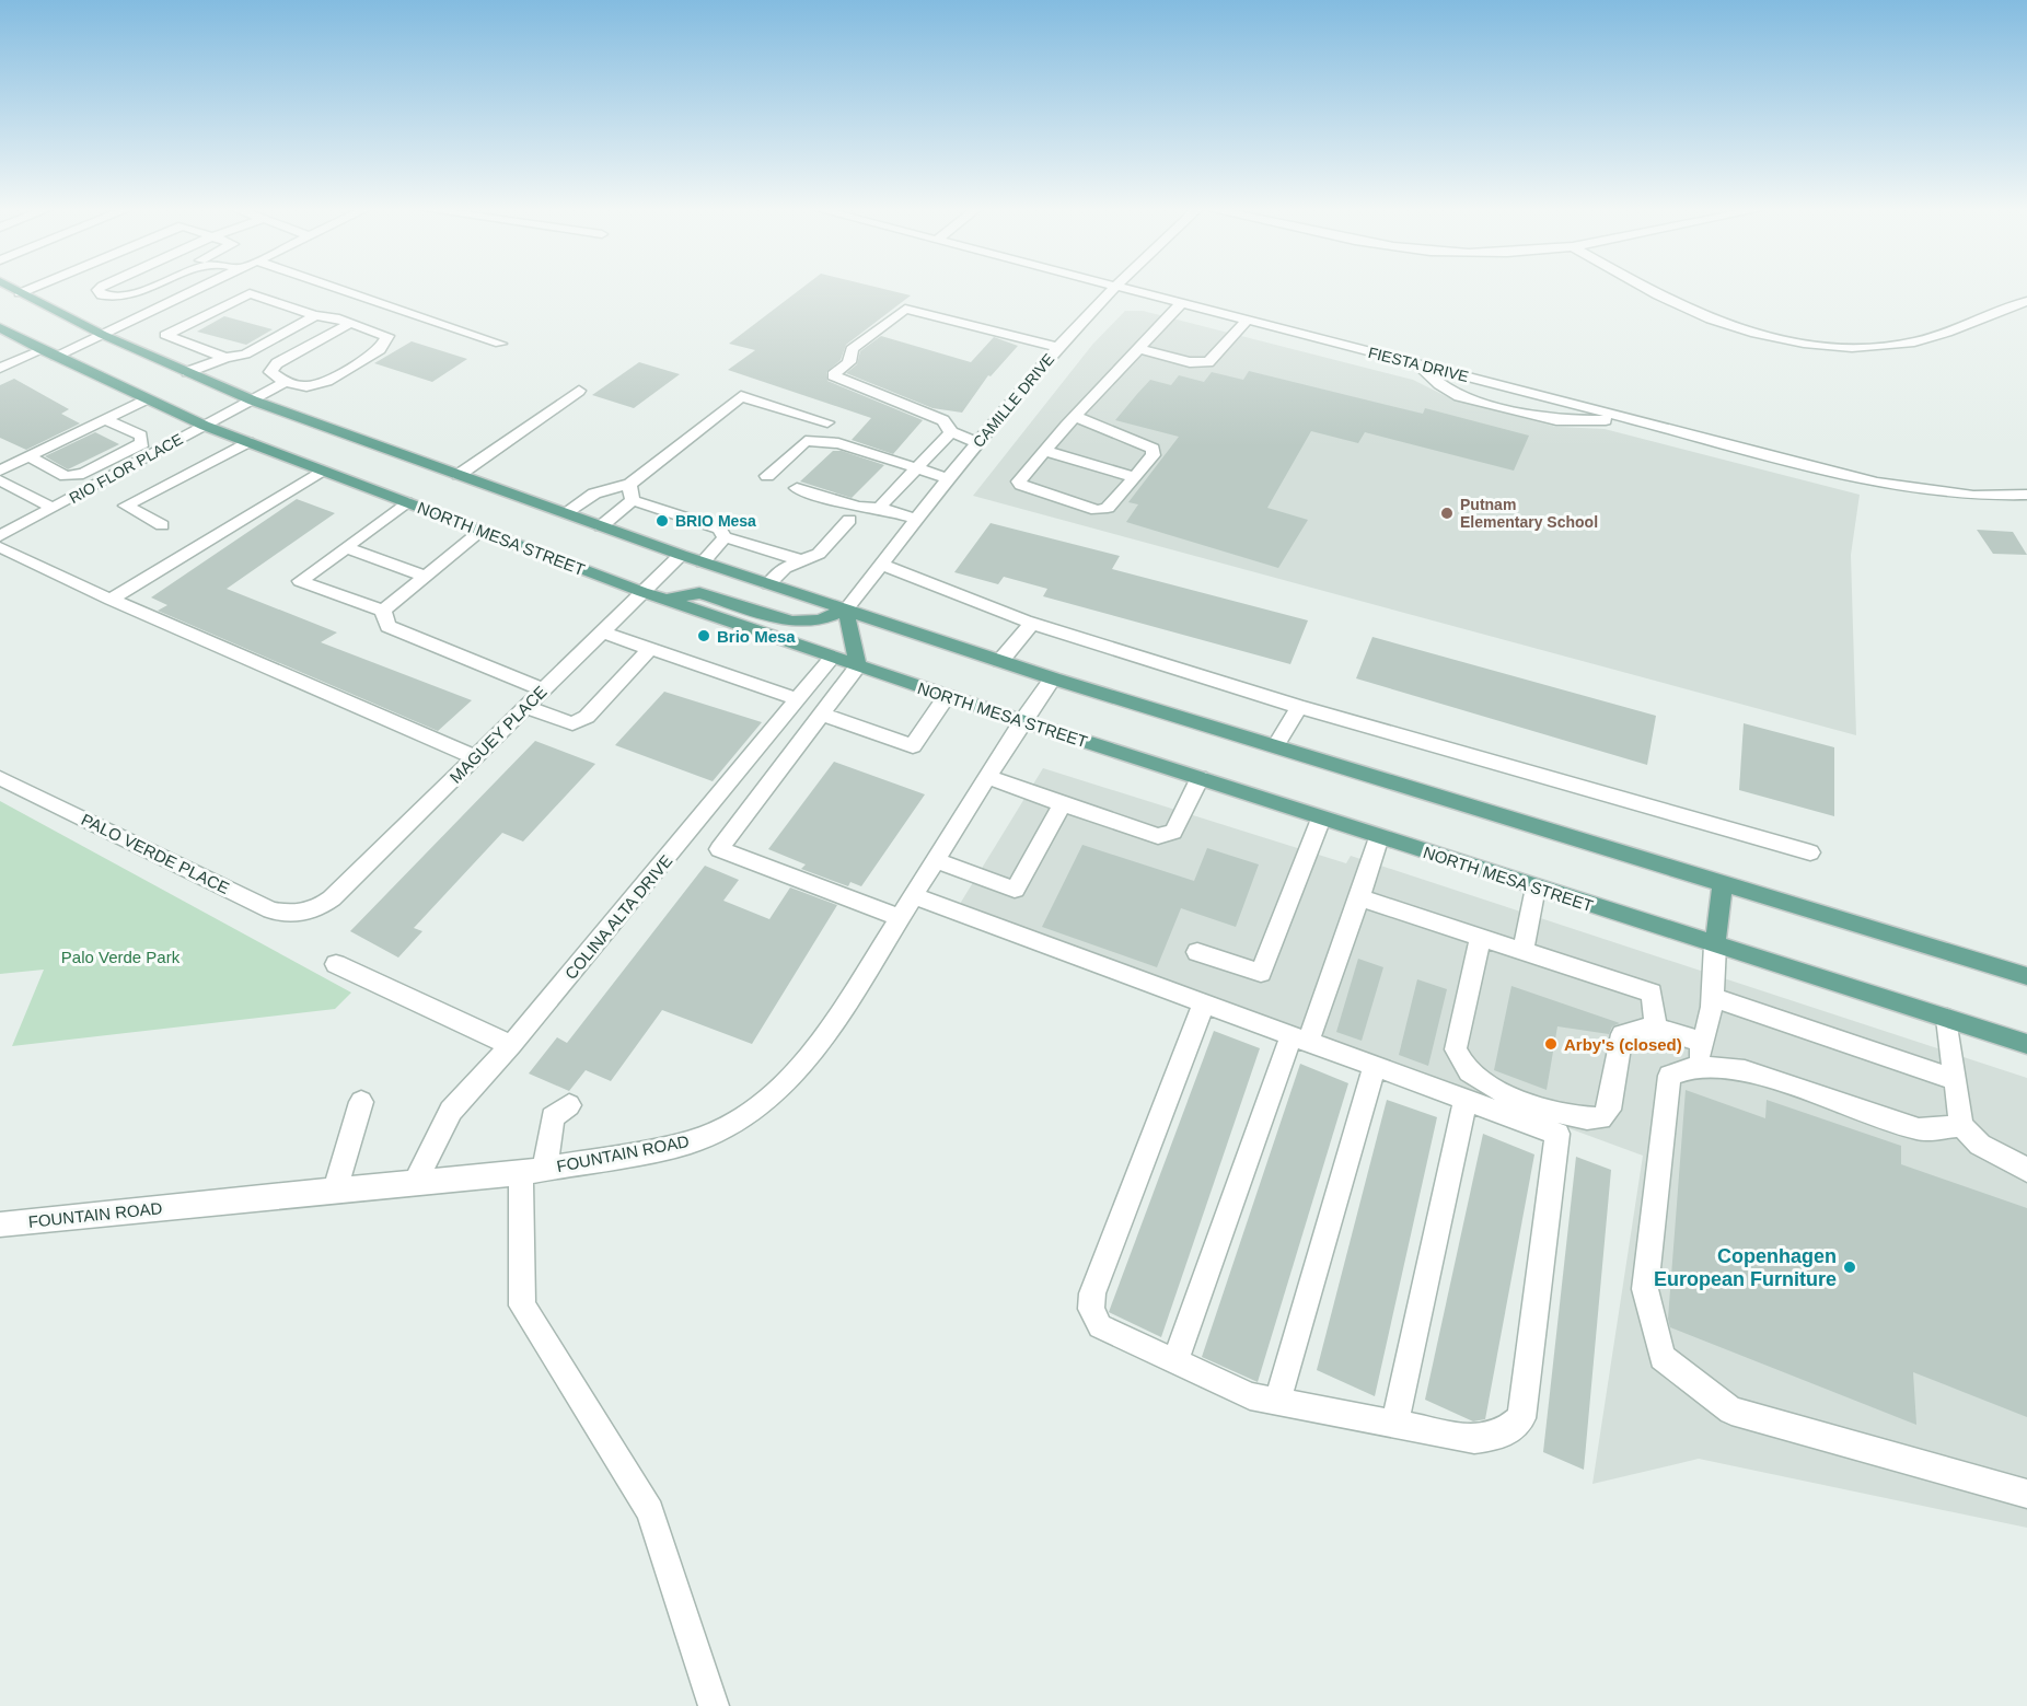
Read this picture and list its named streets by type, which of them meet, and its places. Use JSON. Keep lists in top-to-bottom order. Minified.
{"streets":{"main road":["NORTH MESA STREET"],"street":["FIESTA DRIVE","CAMILLE DRIVE","RIO FLOR PLACE","MAGUEY PLACE","PALO VERDE PLACE","COLINA ALTA DRIVE","FOUNTAIN ROAD"]},"crossings":[["RIO FLOR PLACE","NORTH MESA STREET"],["NORTH MESA STREET","MAGUEY PLACE"],["NORTH MESA STREET","COLINA ALTA DRIVE"],["NORTH MESA STREET","FOUNTAIN ROAD"],["MAGUEY PLACE","PALO VERDE PLACE"],["COLINA ALTA DRIVE","FOUNTAIN ROAD"]],"parks":["Palo Verde Park"],"places":["Putnam Elementary School","BRIO Mesa","Brio Mesa","Arby's (closed)","Copenhagen European Furniture"]}
